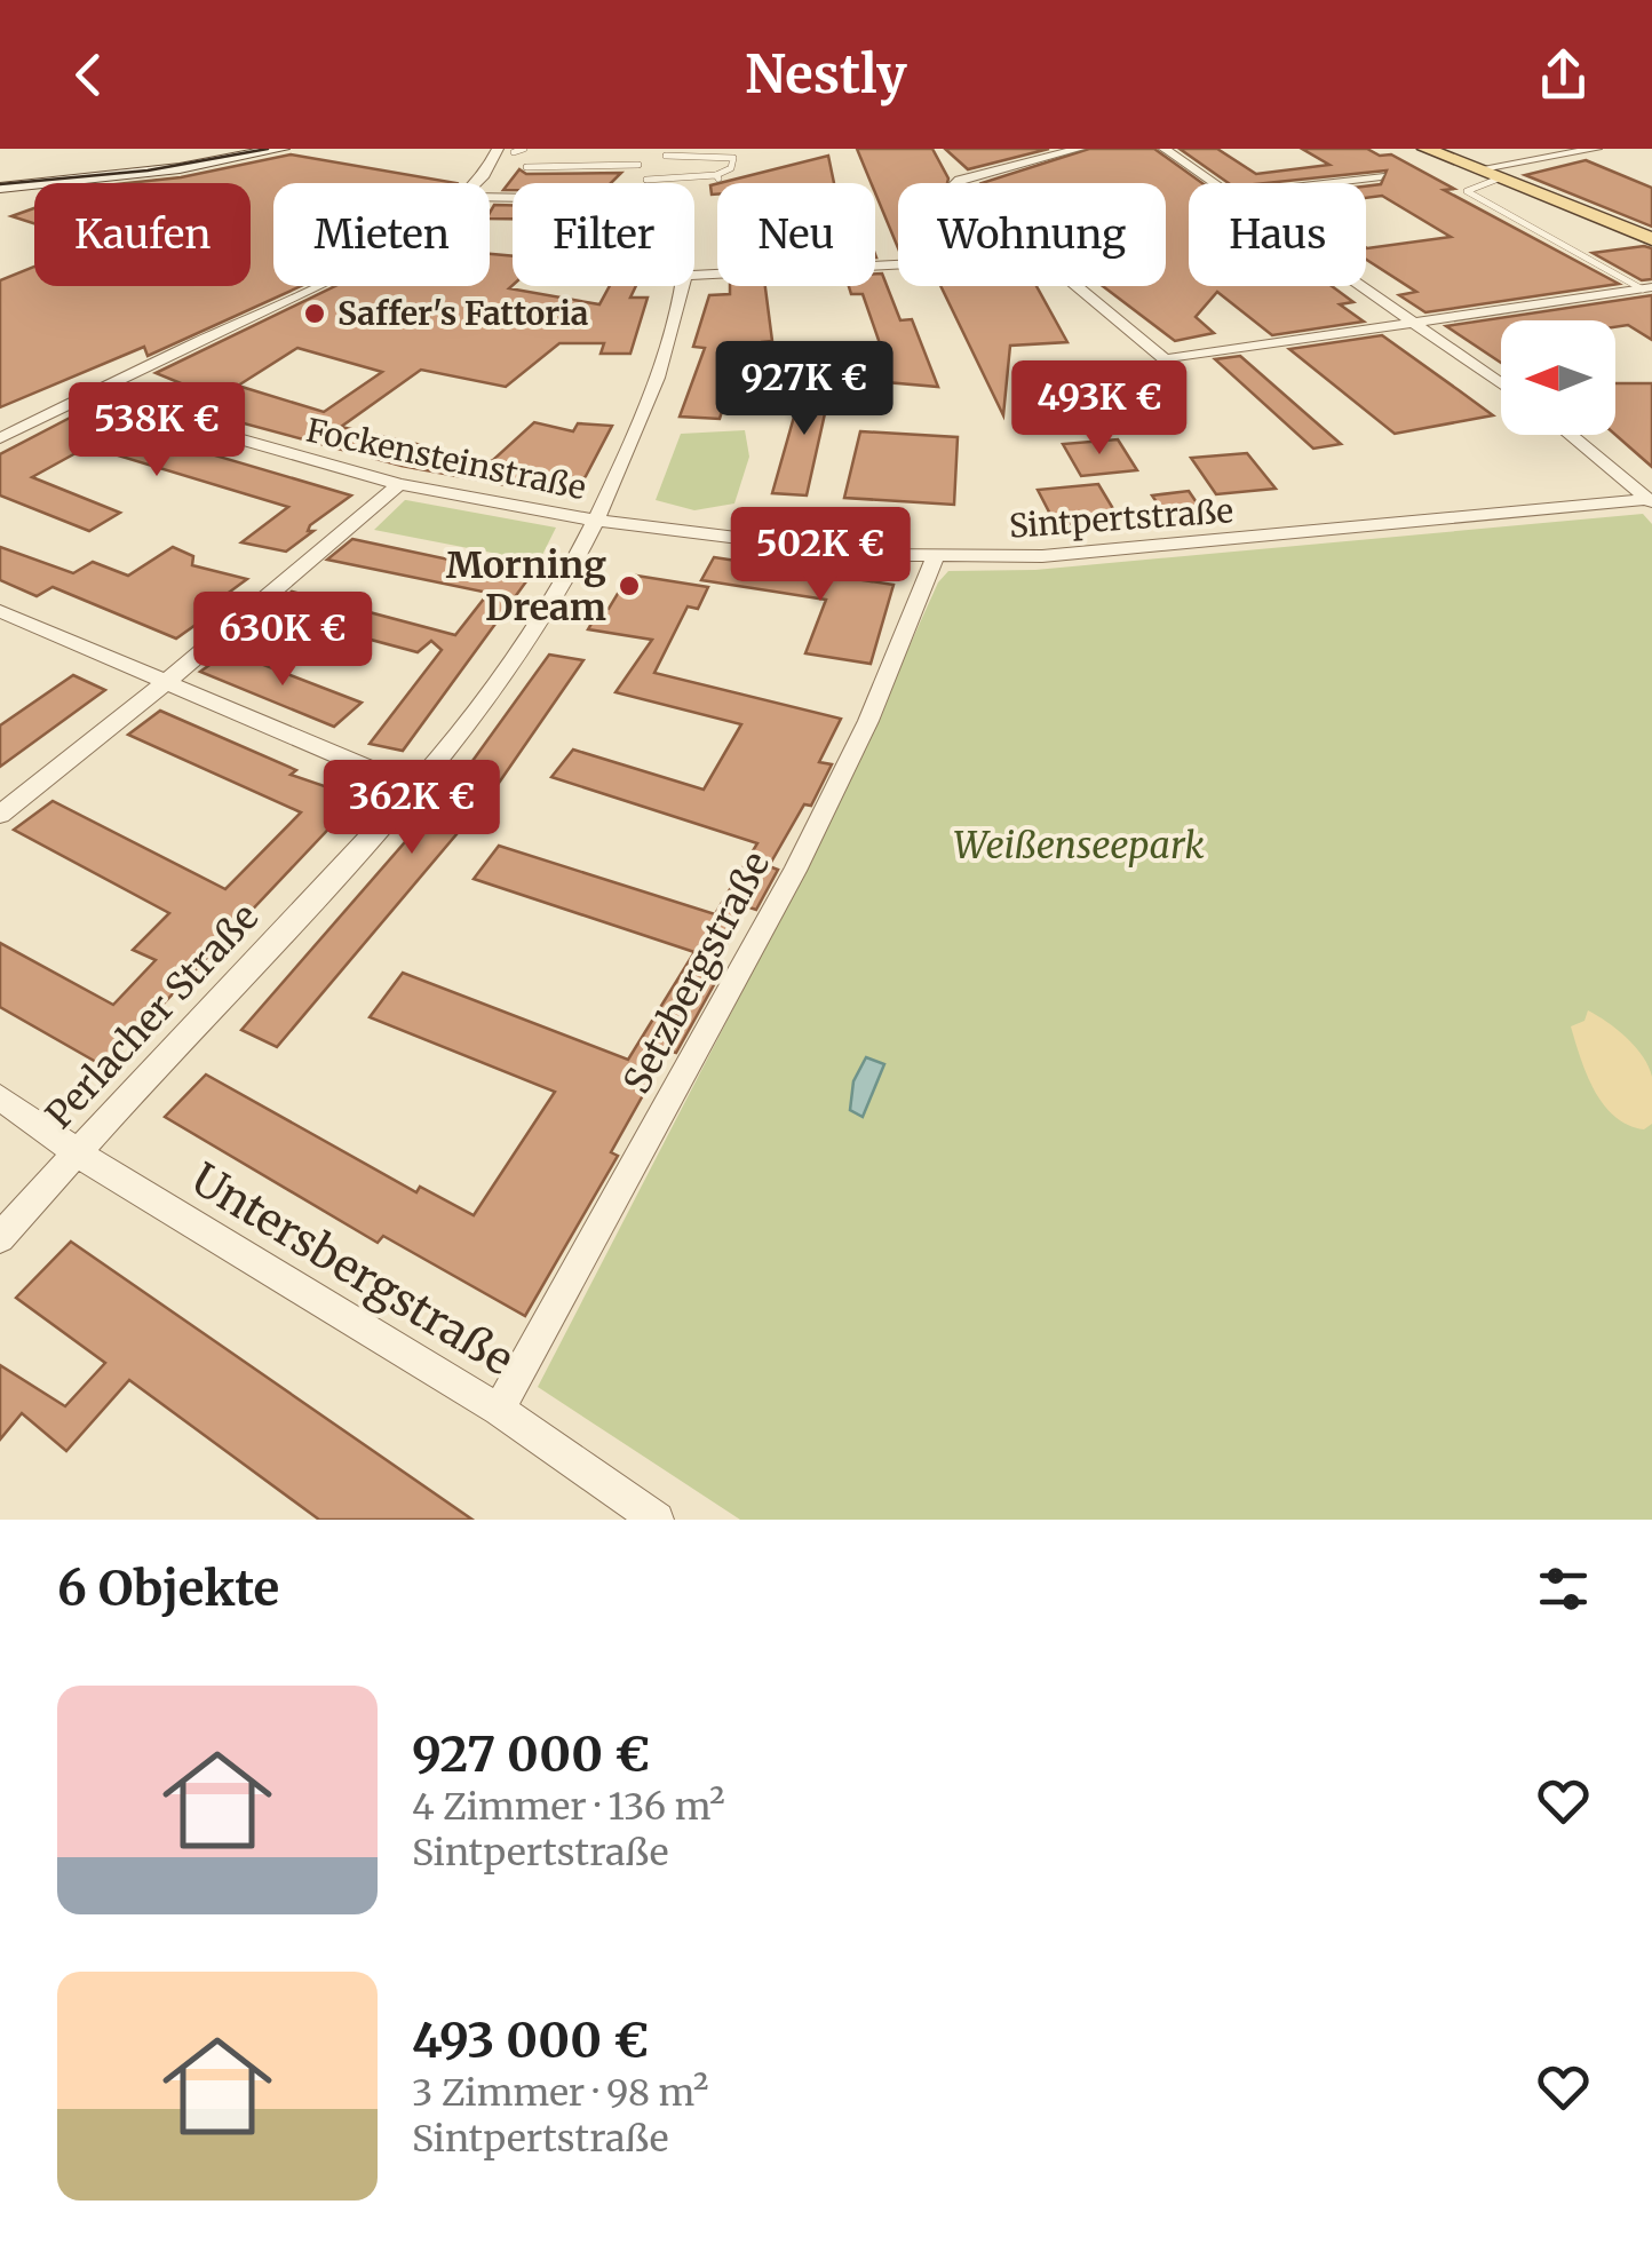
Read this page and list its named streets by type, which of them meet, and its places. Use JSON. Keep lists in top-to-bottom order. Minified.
{"streets":{"street":["Fockensteinstraße","Sintpertstraße","Setzbergstraße","Perlacher Straße","Untersbergstraße"]},"crossings":[["Fockensteinstraße","Sintpertstraße"],["Fockensteinstraße","Perlacher Straße"],["Sintpertstraße","Setzbergstraße"],["Sintpertstraße","Perlacher Straße"],["Setzbergstraße","Untersbergstraße"],["Perlacher Straße","Untersbergstraße"]],"parks":["Weißenseepark"],"places":["Saffer's Fattoria","Morning Dream"],"north":"left","page":{"header":"Nestly","chip":["Kaufen","Mieten","Filter","Neu","Wohnung","Haus"],"price":["927K €","493K €","538K €","502K €","630K €","362K €"],"heading":"6 Objekte","list":[{"name":"927 000 €","note":"4 Zimmer · 136 m² · Sintpertstraße"},{"name":"493 000 €","note":"3 Zimmer · 98 m² · Sintpertstraße"}]}}
